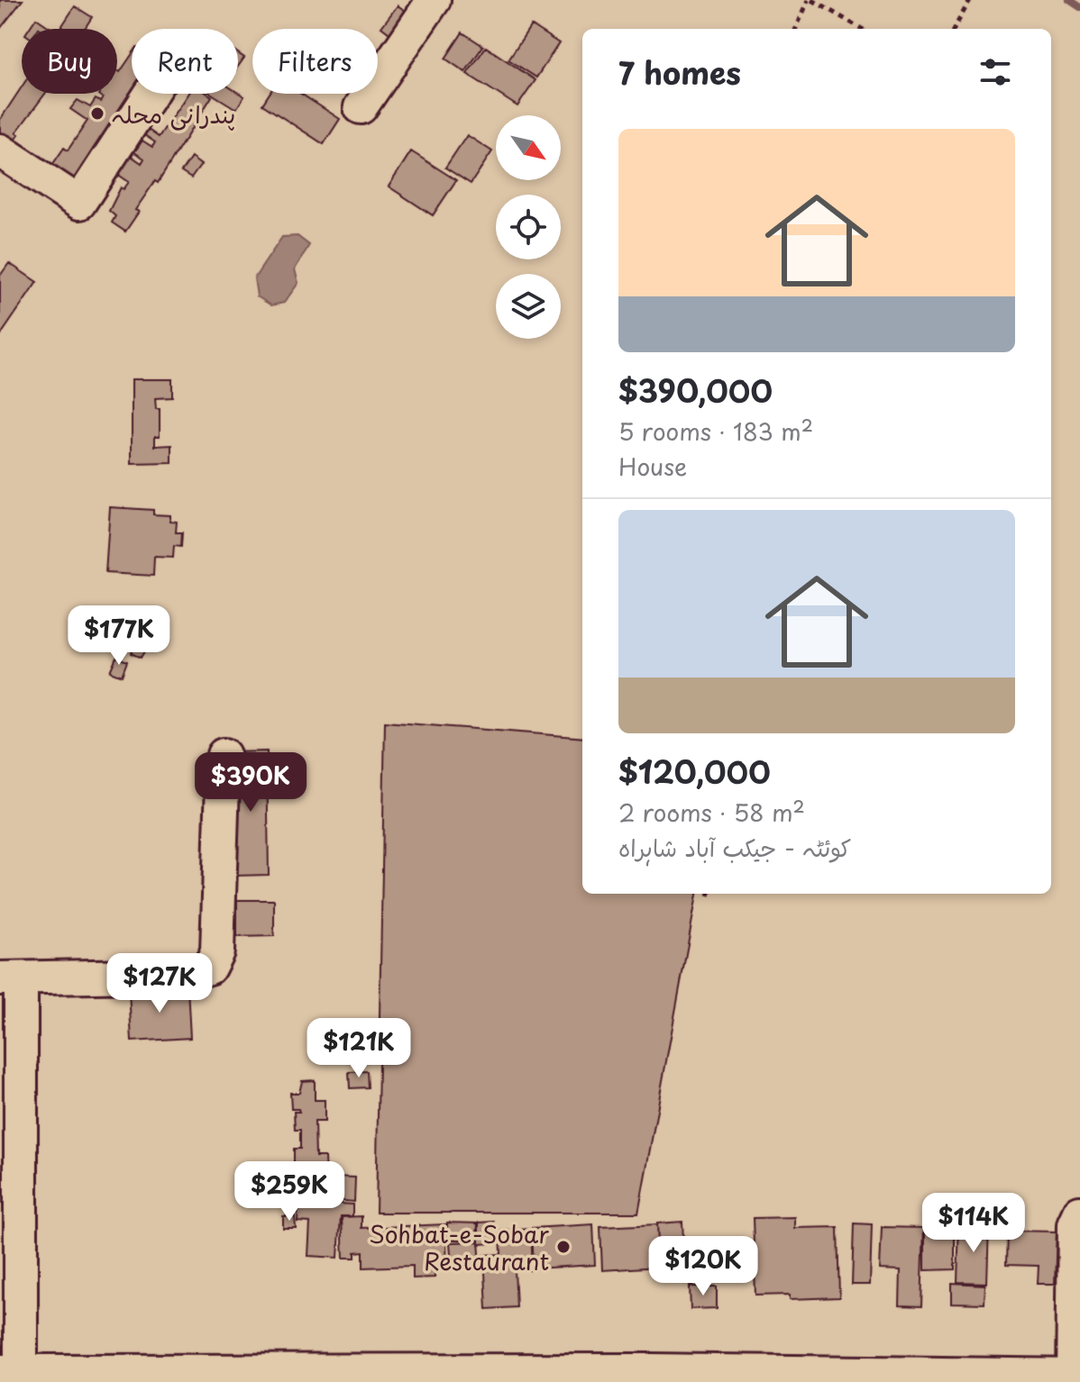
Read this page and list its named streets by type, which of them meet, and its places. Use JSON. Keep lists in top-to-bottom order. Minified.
{"places":["پندرانی محلہ","Sohbat-e-Sobar Restaurant"],"north":"bottom right","page":{"chip":["Buy","Rent","Filters"],"heading":"7 homes","list":[{"name":"$390,000","note":"5 rooms · 183 m² · House"},{"name":"$120,000","note":"2 rooms · 58 m² · کوئٹہ - جیکب آباد شاہراہ"}],"price":["$177K","$390K","$127K","$121K","$259K","$114K","$120K"]}}
